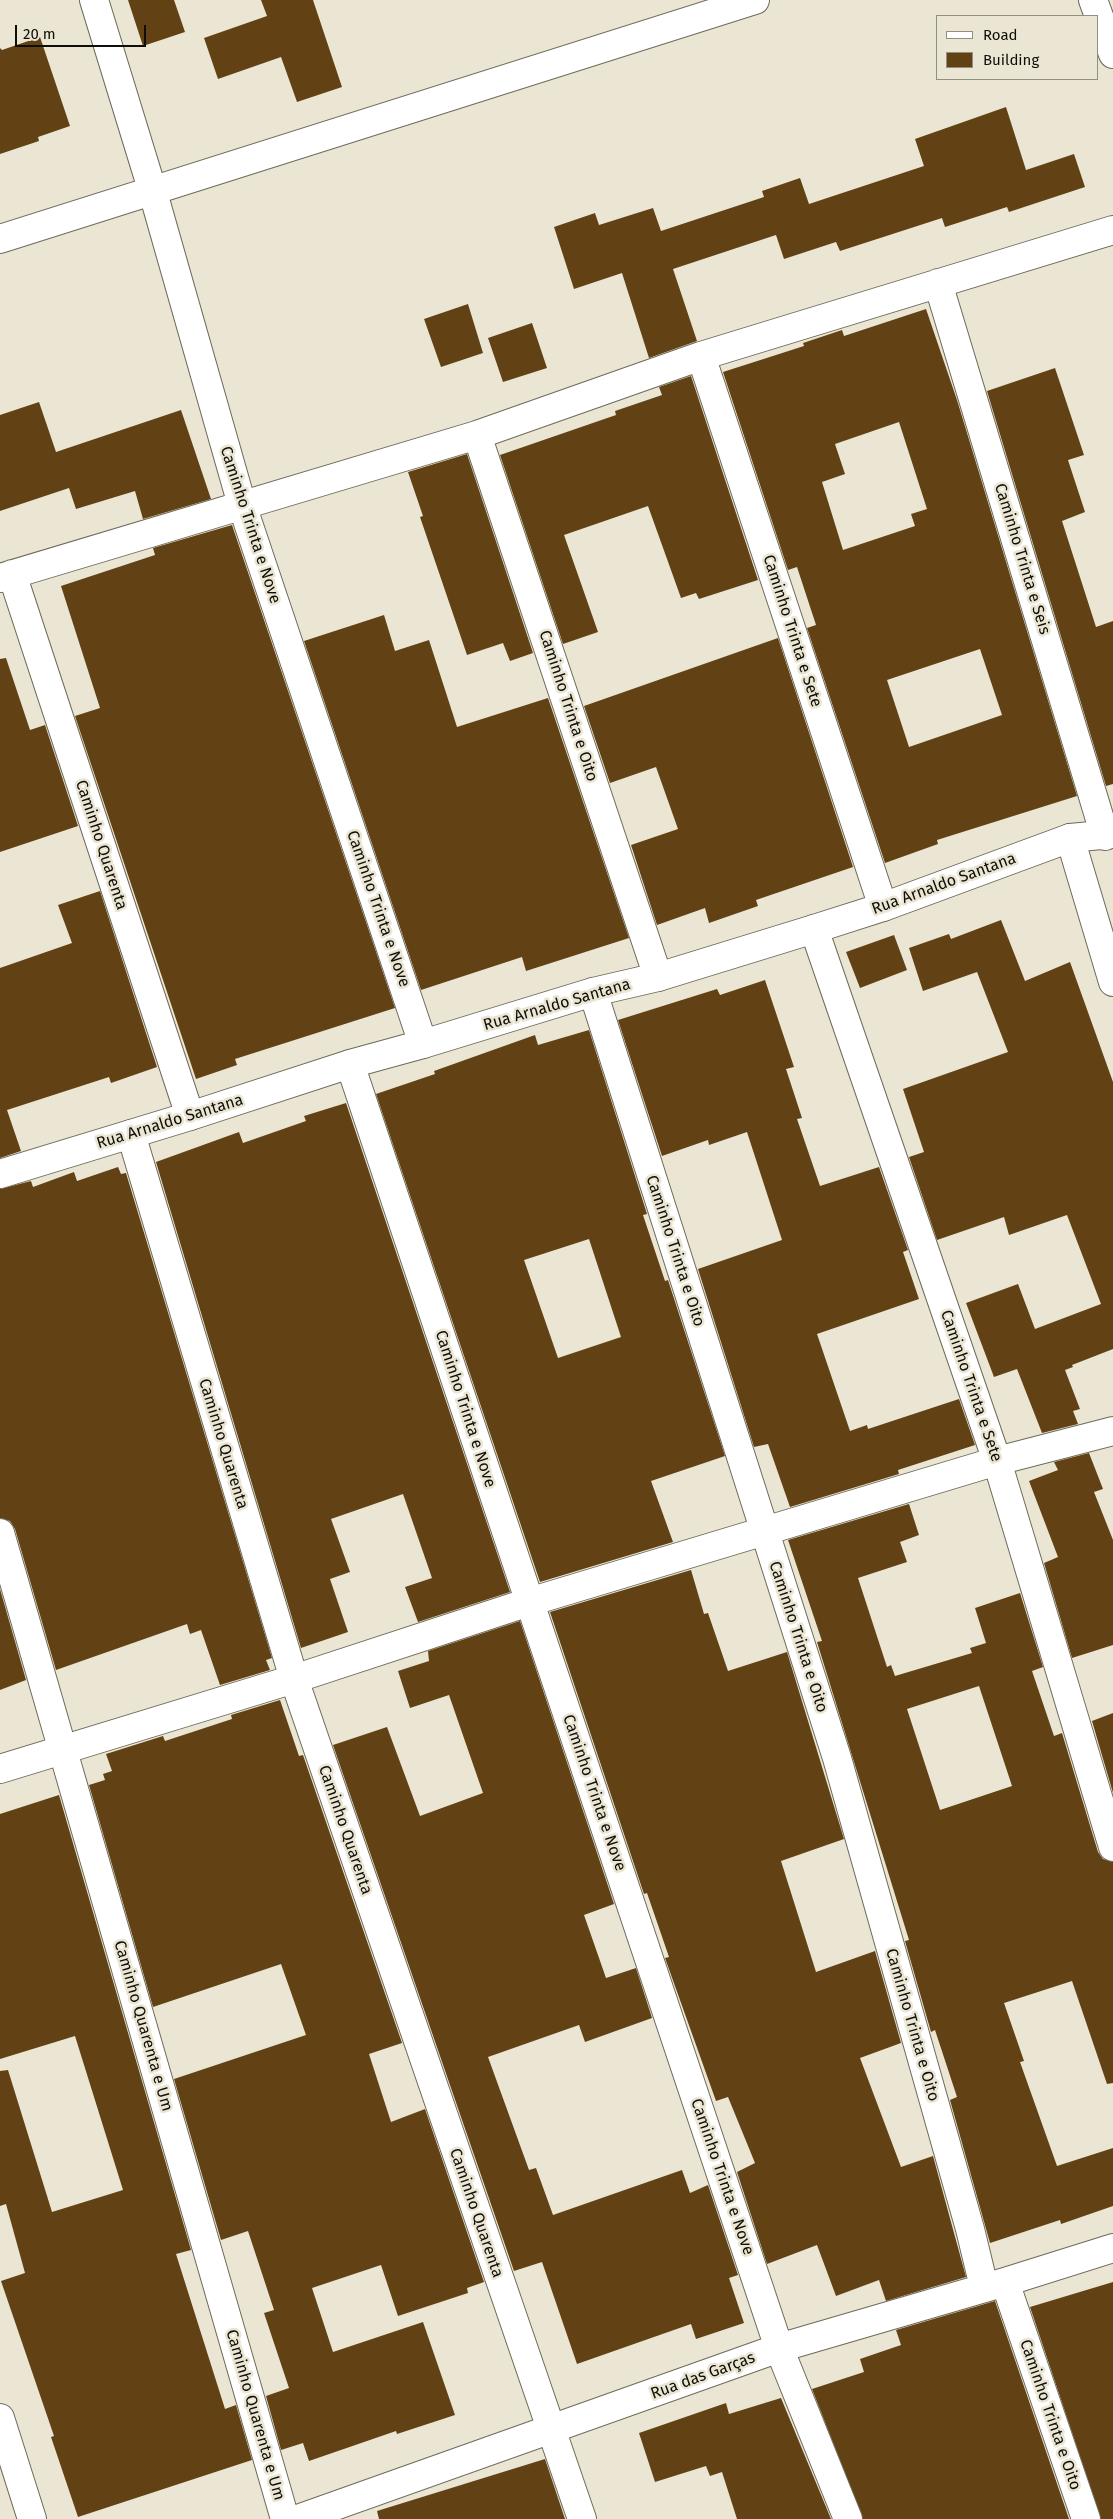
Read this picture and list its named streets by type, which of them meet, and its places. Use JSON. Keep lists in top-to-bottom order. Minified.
{"streets":{"street":["Caminho Trinta e Nove","Caminho Trinta e Seis","Caminho Trinta e Sete","Caminho Trinta e Oito","Caminho Quarenta","Rua Arnaldo Santana","Caminho Quarenta e Um","Rua das Garças"]},"crossings":[["Caminho Trinta e Nove","Rua Arnaldo Santana"],["Caminho Trinta e Nove","Rua das Garças"],["Caminho Trinta e Seis","Rua Arnaldo Santana"],["Caminho Trinta e Sete","Rua Arnaldo Santana"],["Caminho Trinta e Oito","Rua Arnaldo Santana"],["Caminho Trinta e Oito","Rua das Garças"],["Caminho Quarenta","Rua Arnaldo Santana"],["Caminho Quarenta","Rua das Garças"]],"legend":["Road","Building"],"scale_bar":"20 m"}
